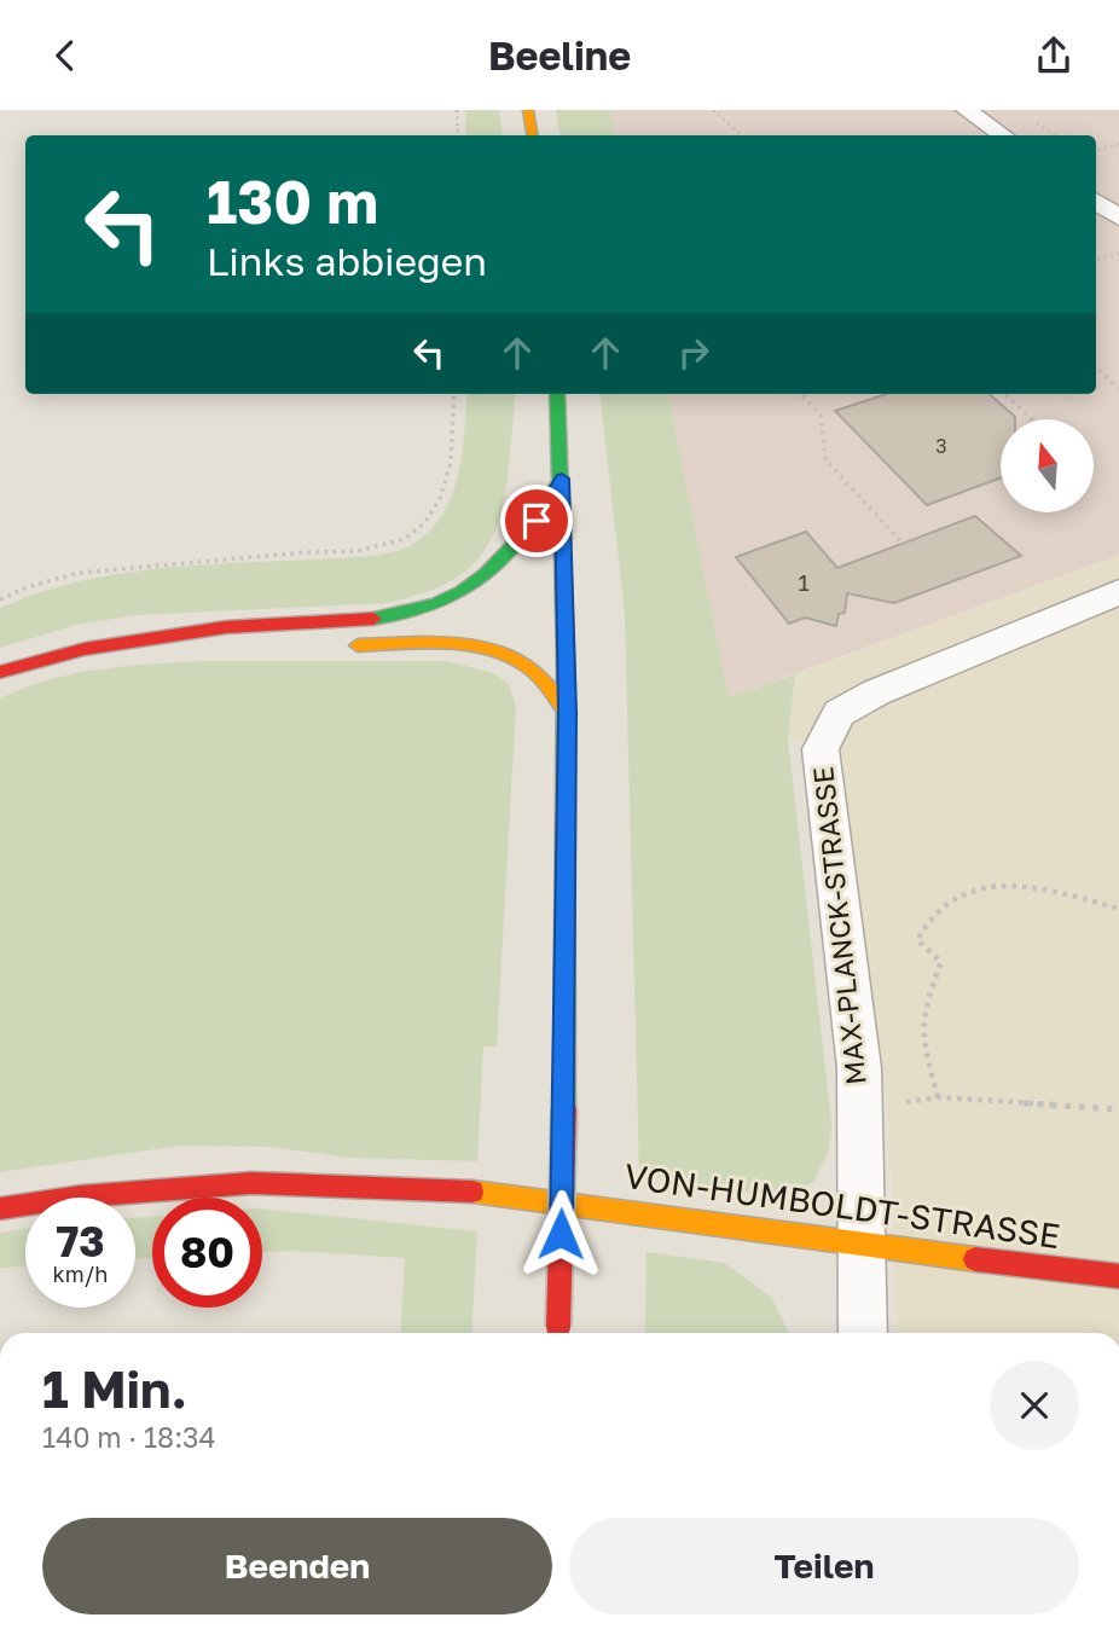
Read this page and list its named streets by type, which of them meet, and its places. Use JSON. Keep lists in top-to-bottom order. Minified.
{"streets":{"main road":["VON-HUMBOLDT-STRASSE"],"street":["MAX-PLANCK-STRASSE"]},"crossings":[["MAX-PLANCK-STRASSE","VON-HUMBOLDT-STRASSE"]],"house_numbers":["3","1"],"north":"top","page":{"header":"Beeline","turn":["130 m","Links abbiegen"],"speed":"73 km/h","limit":"80","heading":["1 Min.","140 m · 18:34"],"buttons":["Beenden","Teilen"]}}
